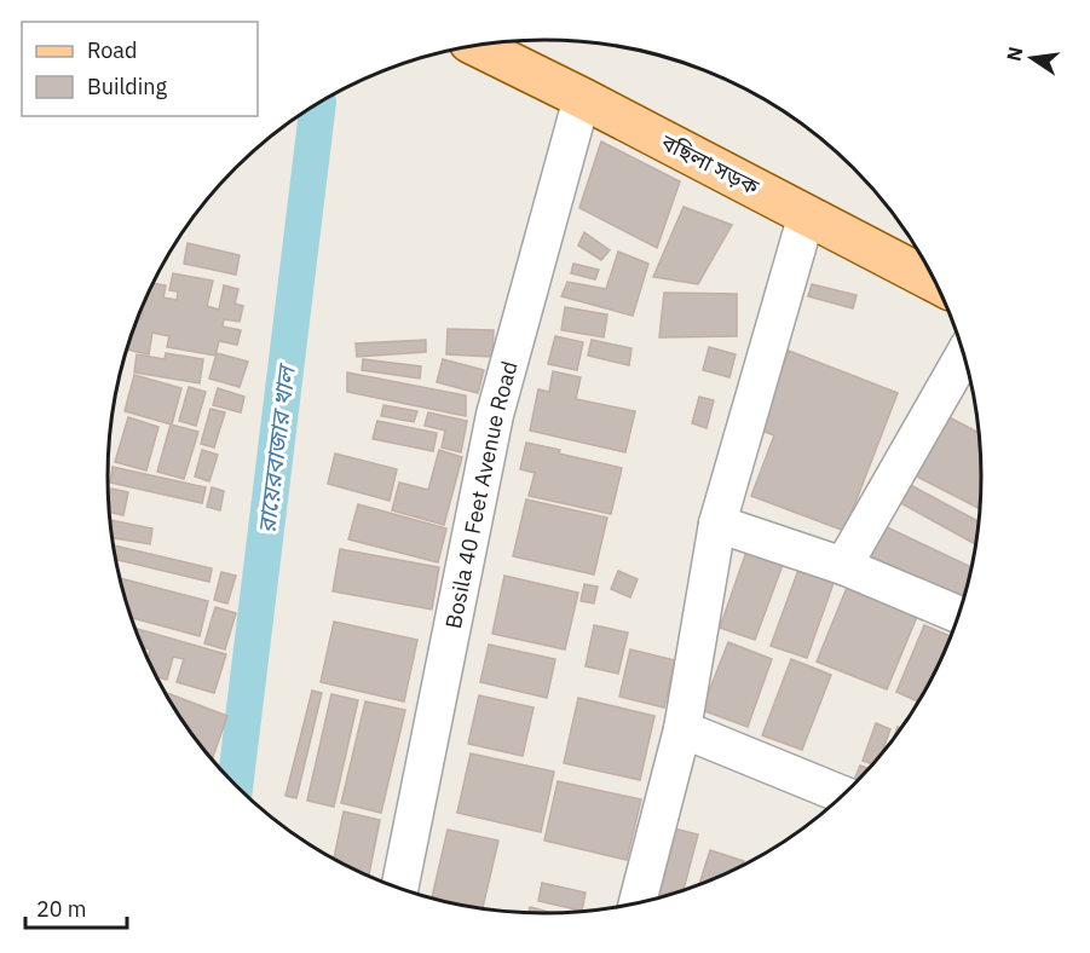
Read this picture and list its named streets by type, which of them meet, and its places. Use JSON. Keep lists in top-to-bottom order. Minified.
{"streets":{"main road":["বছিলা সড়ক"],"street":["Bosila 40 Feet Avenue Road"]},"crossings":[["বছিলা সড়ক","Bosila 40 Feet Avenue Road"]],"water":["রায়েরবাজার খাল"],"legend":["Road","Building"],"scale_bar":"20 m","north":"left"}
